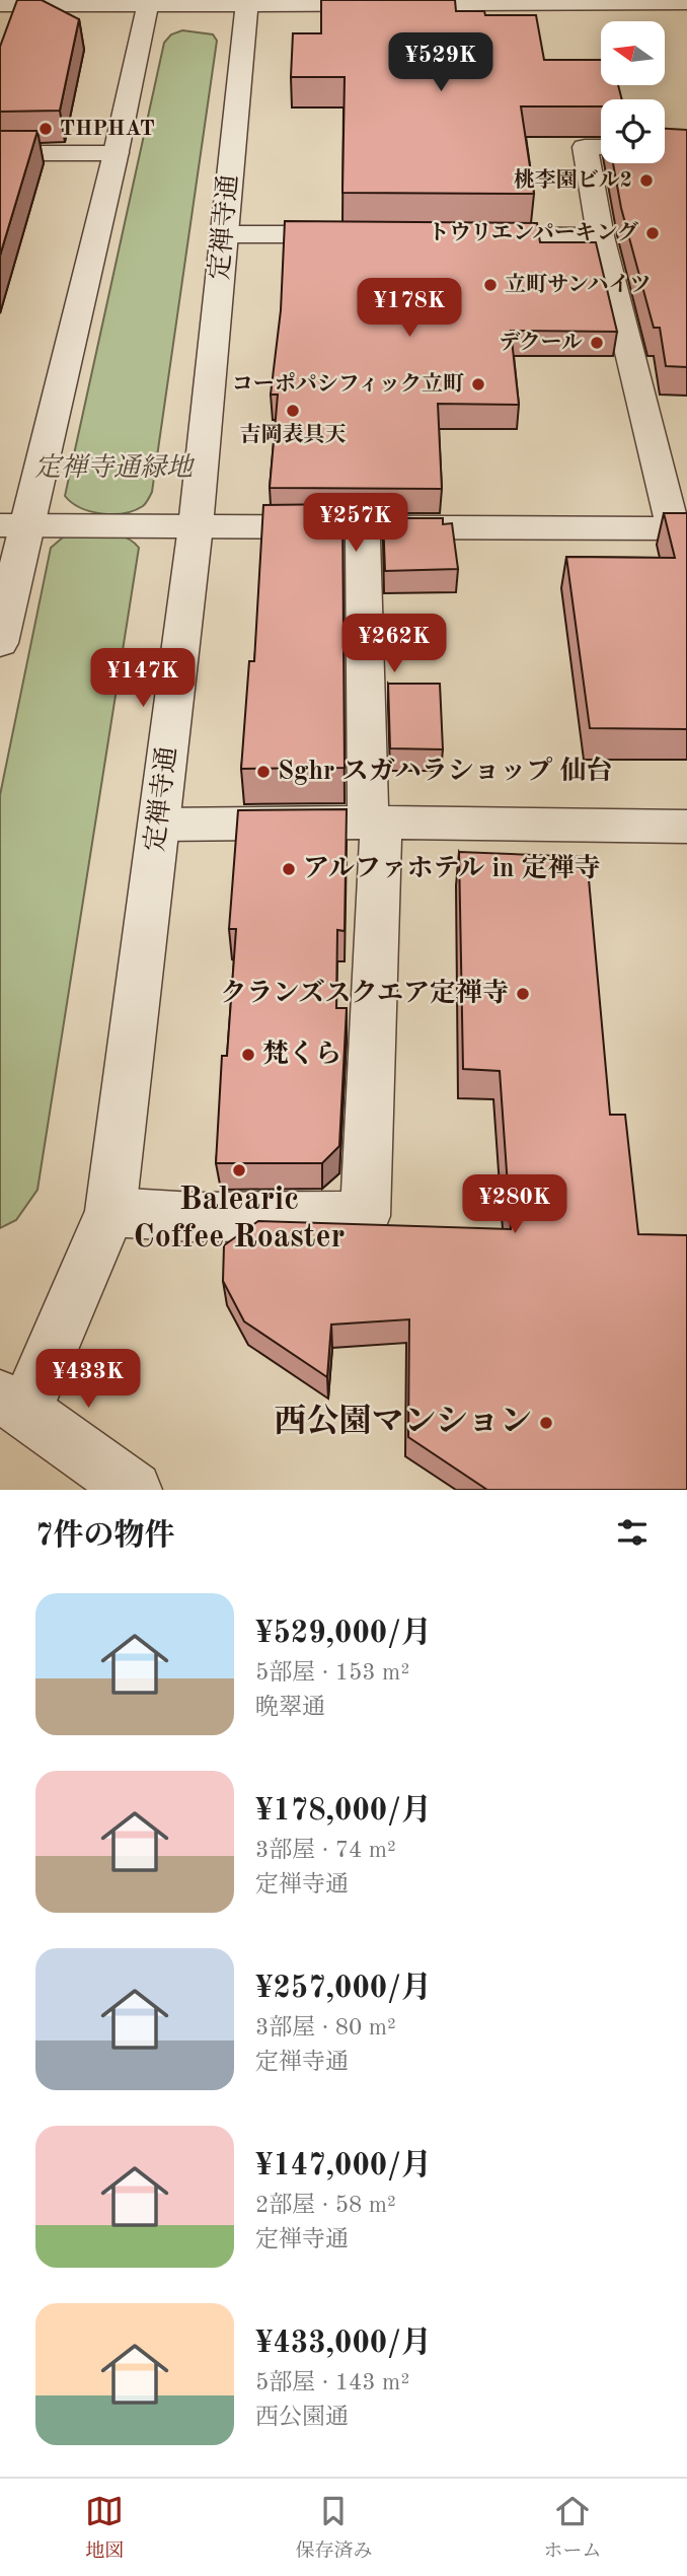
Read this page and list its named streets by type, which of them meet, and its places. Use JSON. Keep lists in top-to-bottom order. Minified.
{"streets":{"street":["定禅寺通"]},"parks":["定禅寺通緑地"],"places":["THPHAT","桃李園ビル2","トウリエンパーキング","立町サンハイツ","デクール","コーポパシフィック立町","吉岡表具天","Sghr スガハラショップ 仙台","アルファホテル in 定禅寺","クランズスクエア定禅寺","梵くら","Balearic Coffee Roaster","西公園マンション"],"north":"left","page":{"price":["¥529K","¥178K","¥257K","¥262K","¥147K","¥280K","¥433K"],"heading":"7件の物件","list":[{"name":"¥529,000/月","note":"5部屋 · 153 m² · 晩翠通"},{"name":"¥178,000/月","note":"3部屋 · 74 m² · 定禅寺通"},{"name":"¥257,000/月","note":"3部屋 · 80 m² · 定禅寺通"},{"name":"¥147,000/月","note":"2部屋 · 58 m² · 定禅寺通"},{"name":"¥433,000/月","note":"5部屋 · 143 m² · 西公園通"}],"tabs":["地図","保存済み","ホーム"]}}
